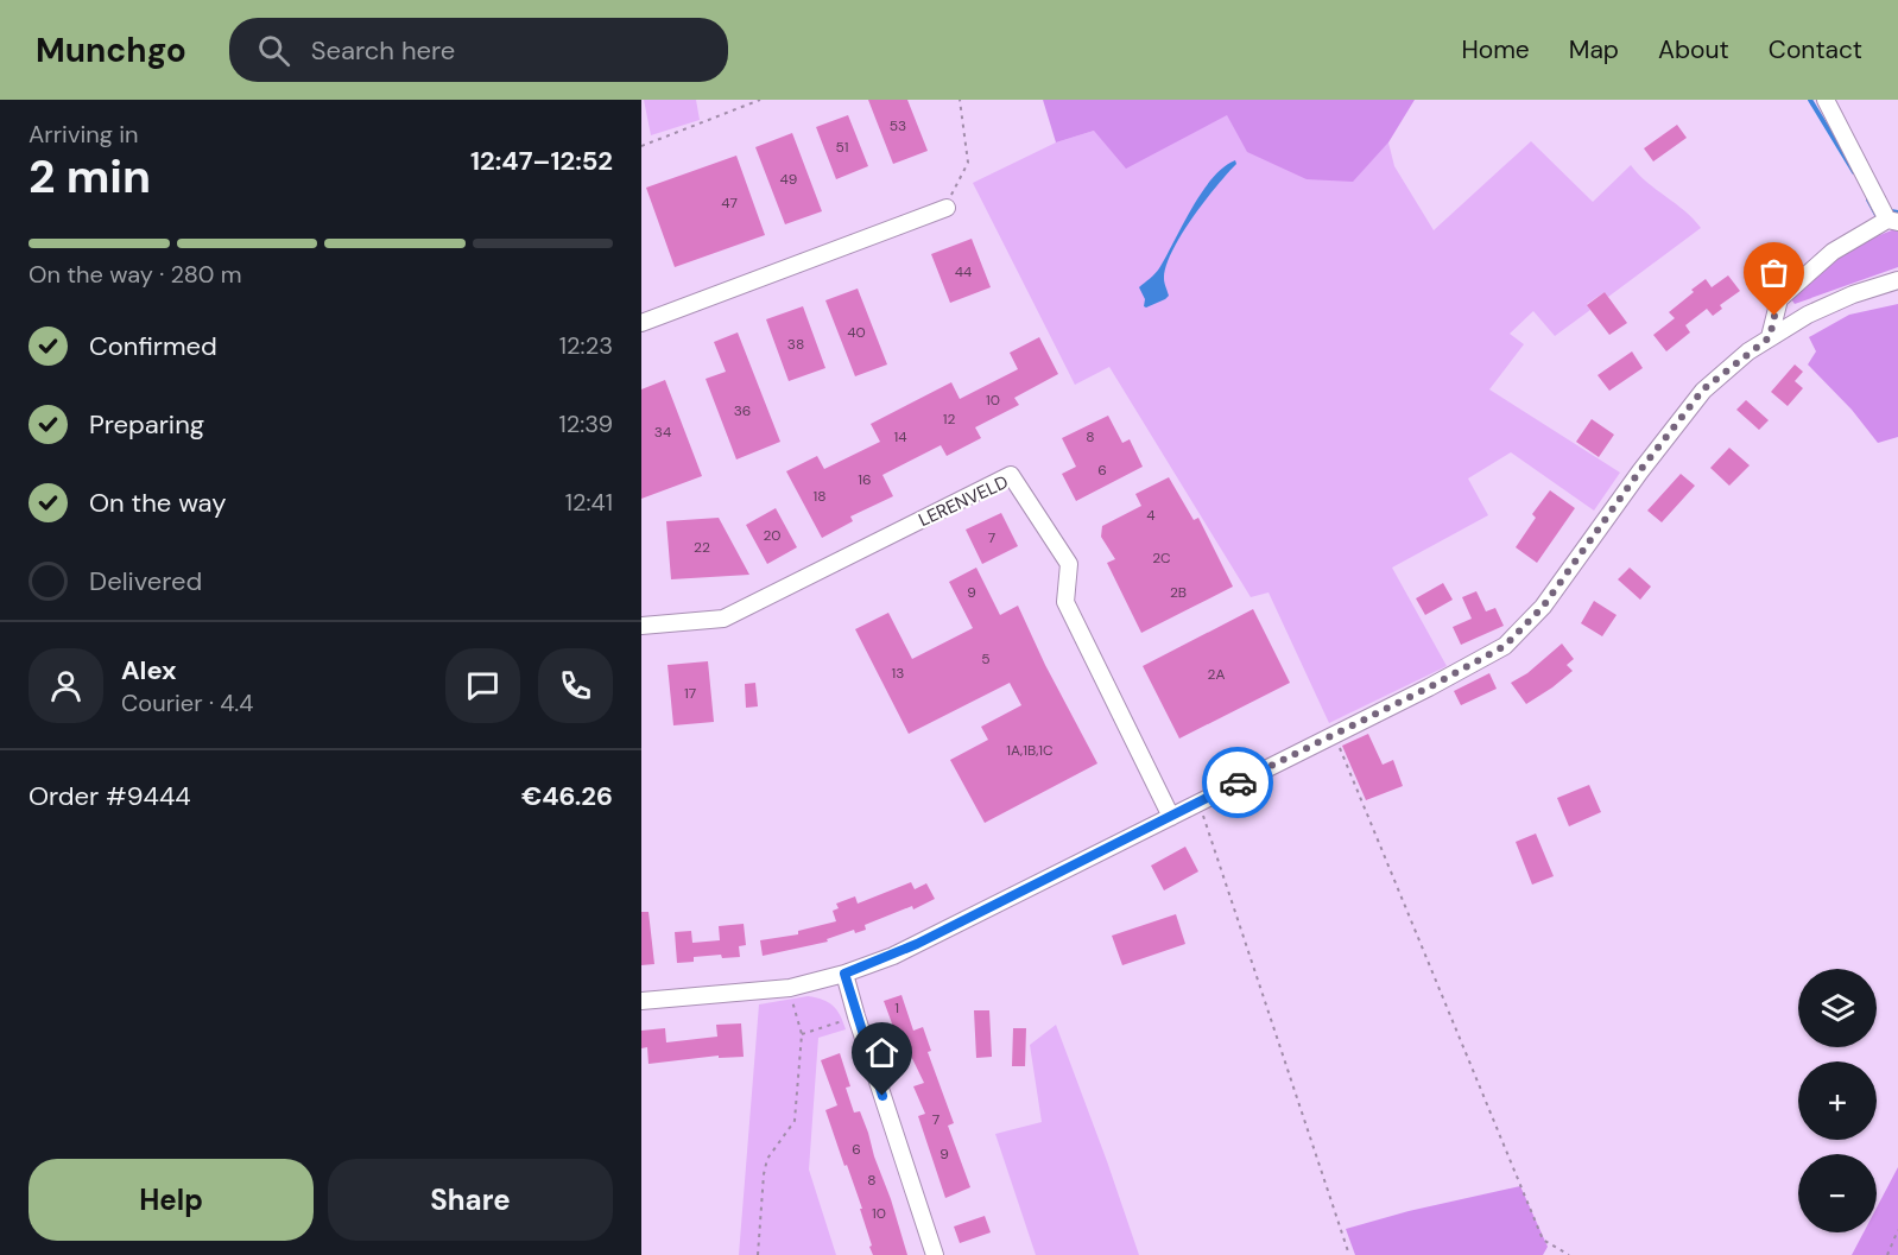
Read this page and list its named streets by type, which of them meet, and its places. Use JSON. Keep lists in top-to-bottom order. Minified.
{"streets":{"street":["LERENVELD"]},"house_numbers":["53","51","49","47","44","40","38","10","36","12","34","14","8","6","16","18","4","20","7","22","2C","9","2B","5","13","2A","17","1A,1B,1C","1","7","6","9","8","10"],"page":{"header":"Munchgo","search":"Search here","nav":["Home","Map","About","Contact"],"heading":["2 min","Arriving in","12:47–12:52"],"panel":["Alex","Courier · 4.4","Order #9444","€46.26"],"bar":"On the way · 280 m","list":[["Confirmed","12:23"],["Preparing","12:39"],["On the way","12:41"],"Delivered"],"map_buttons":["+","−"],"buttons":["Help","Share"]}}
